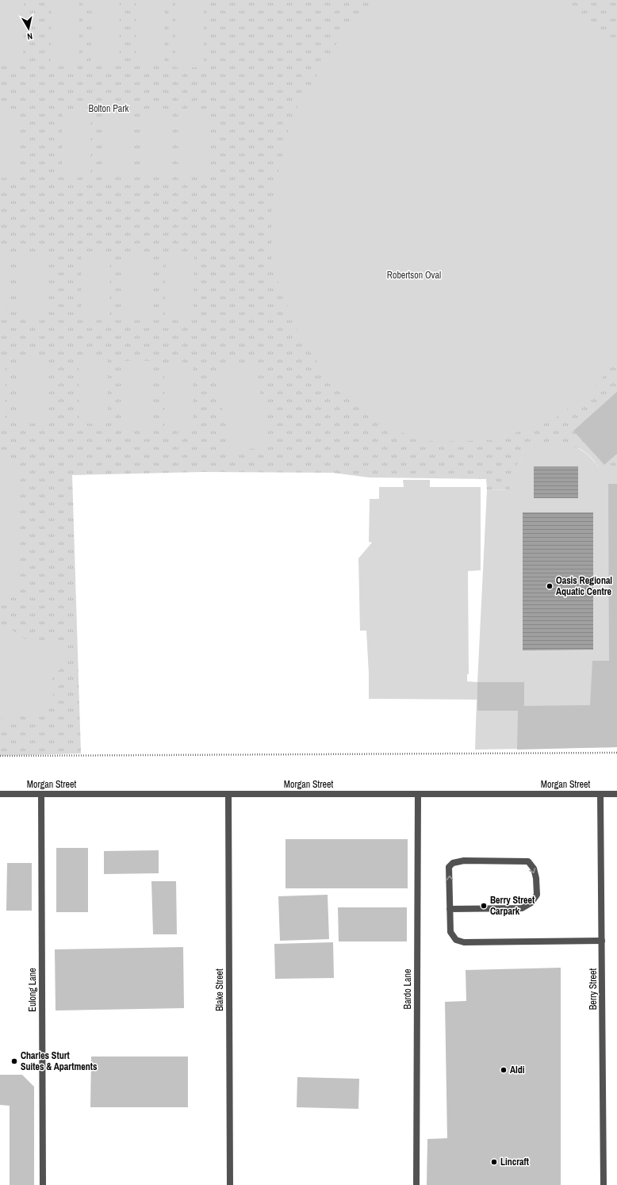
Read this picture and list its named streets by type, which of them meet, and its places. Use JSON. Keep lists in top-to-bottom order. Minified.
{"streets":{"street":["Morgan Street","Bardo Lane","Berry Street","Eulong Lane","Blake Street"]},"crossings":[["Morgan Street","Bardo Lane"],["Morgan Street","Berry Street"],["Morgan Street","Eulong Lane"],["Morgan Street","Blake Street"]],"parks":["Bolton Park","Robertson Oval"],"places":["Oasis Regional Aquatic Centre","Berry Street Carpark","Charles Sturt Suites & Apartments","Aldi","Lincraft"],"north":"bottom"}
